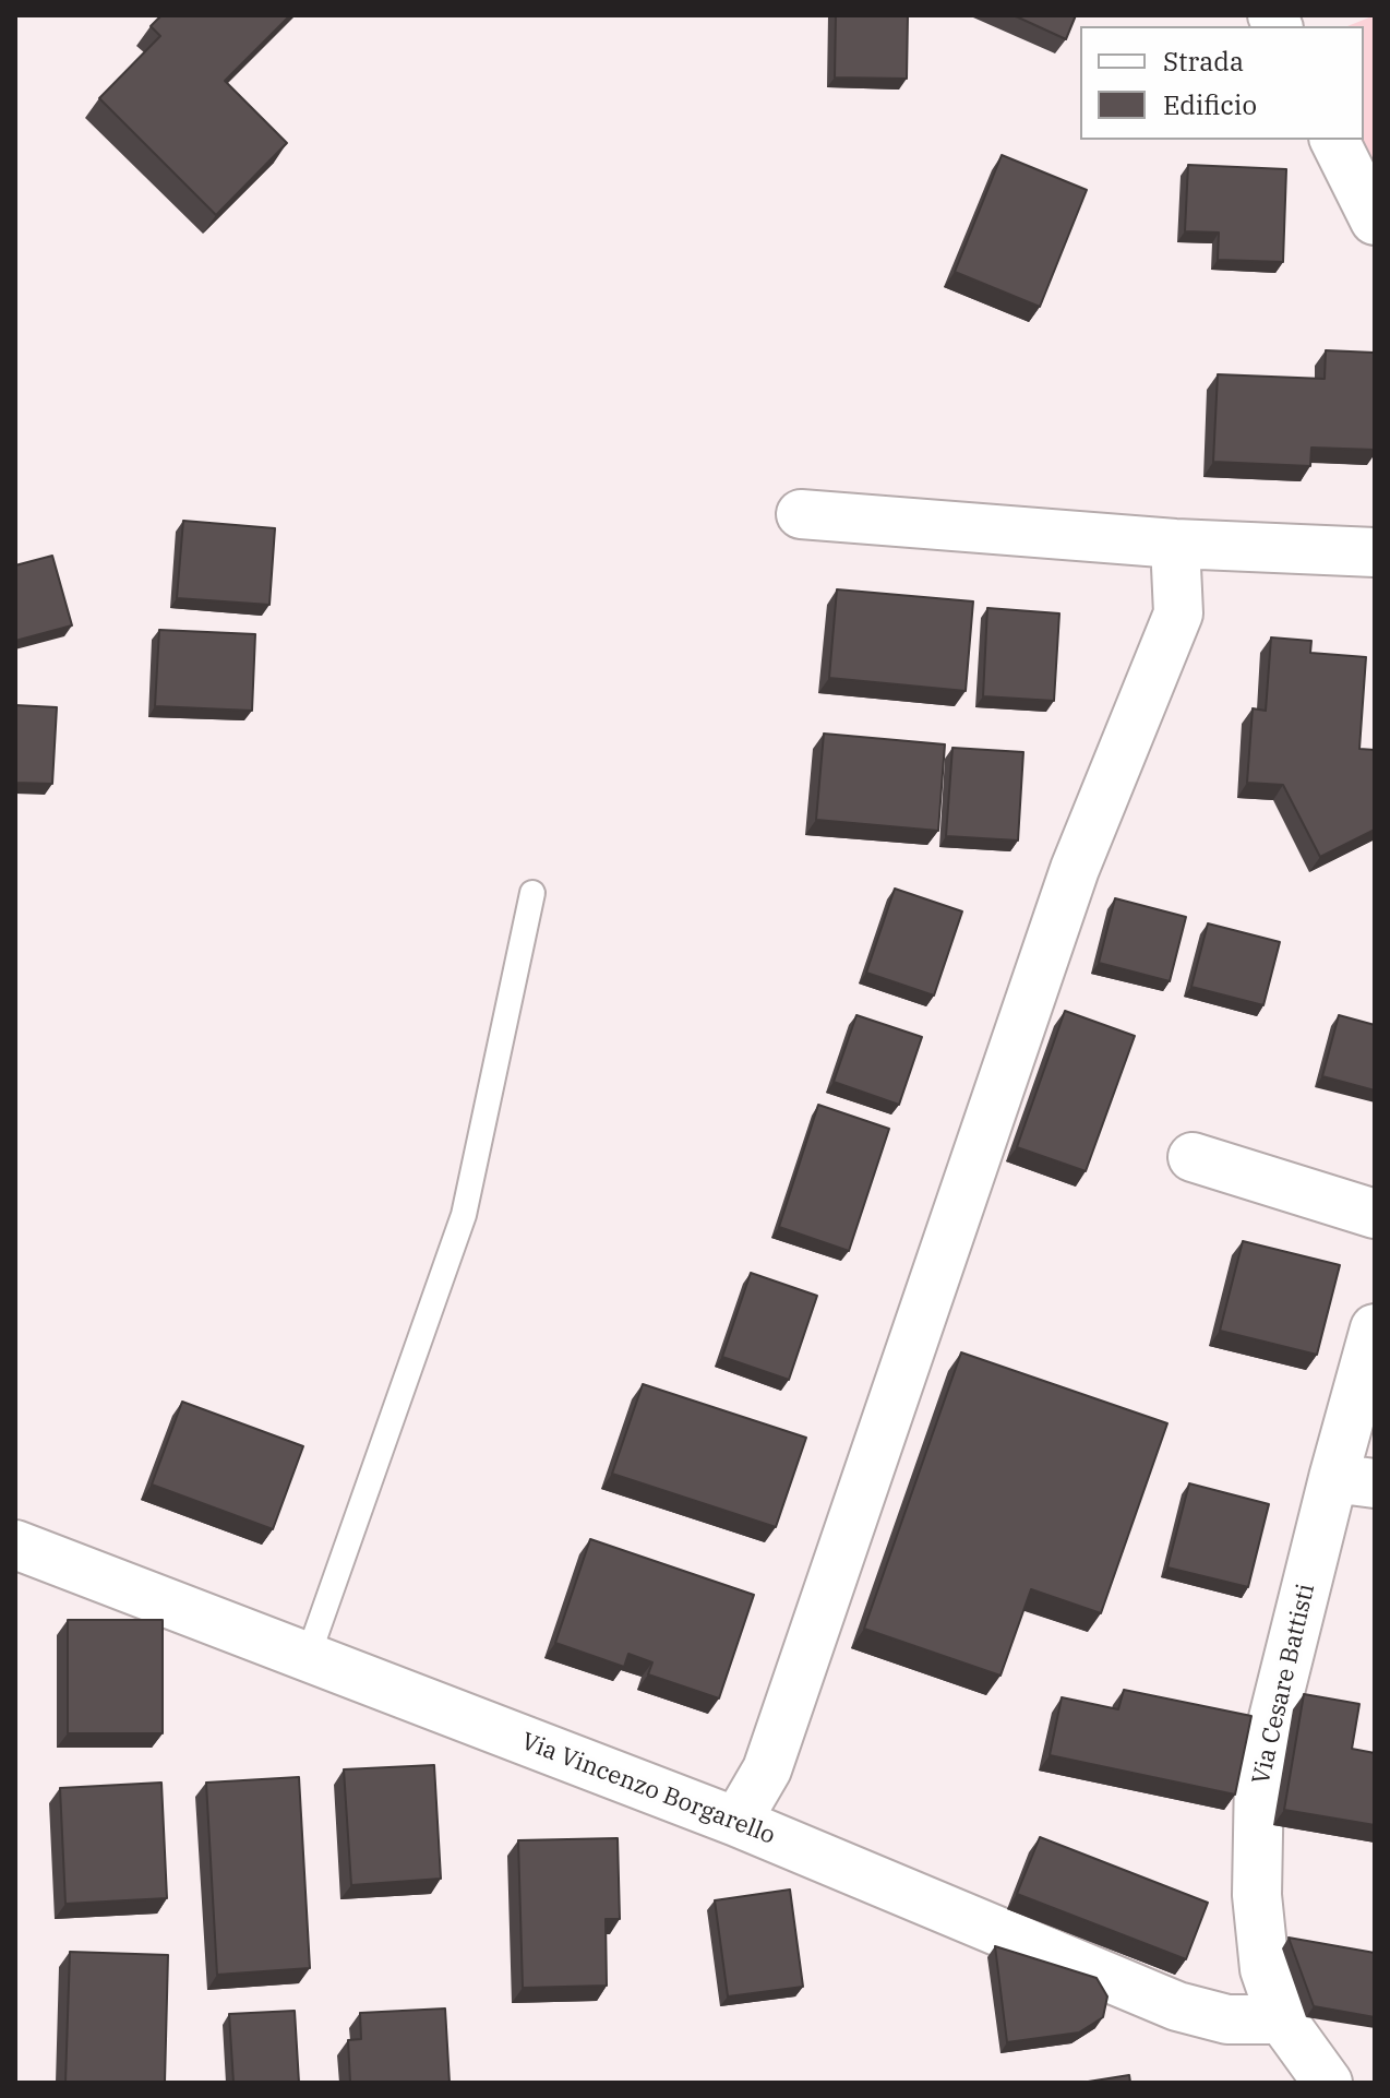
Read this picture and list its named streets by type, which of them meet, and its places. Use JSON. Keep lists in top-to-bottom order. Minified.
{"streets":{"street":["Via Cesare Battisti","Via Vincenzo Borgarello"]},"crossings":[["Via Cesare Battisti","Via Vincenzo Borgarello"]],"legend":["Strada","Edificio"]}
